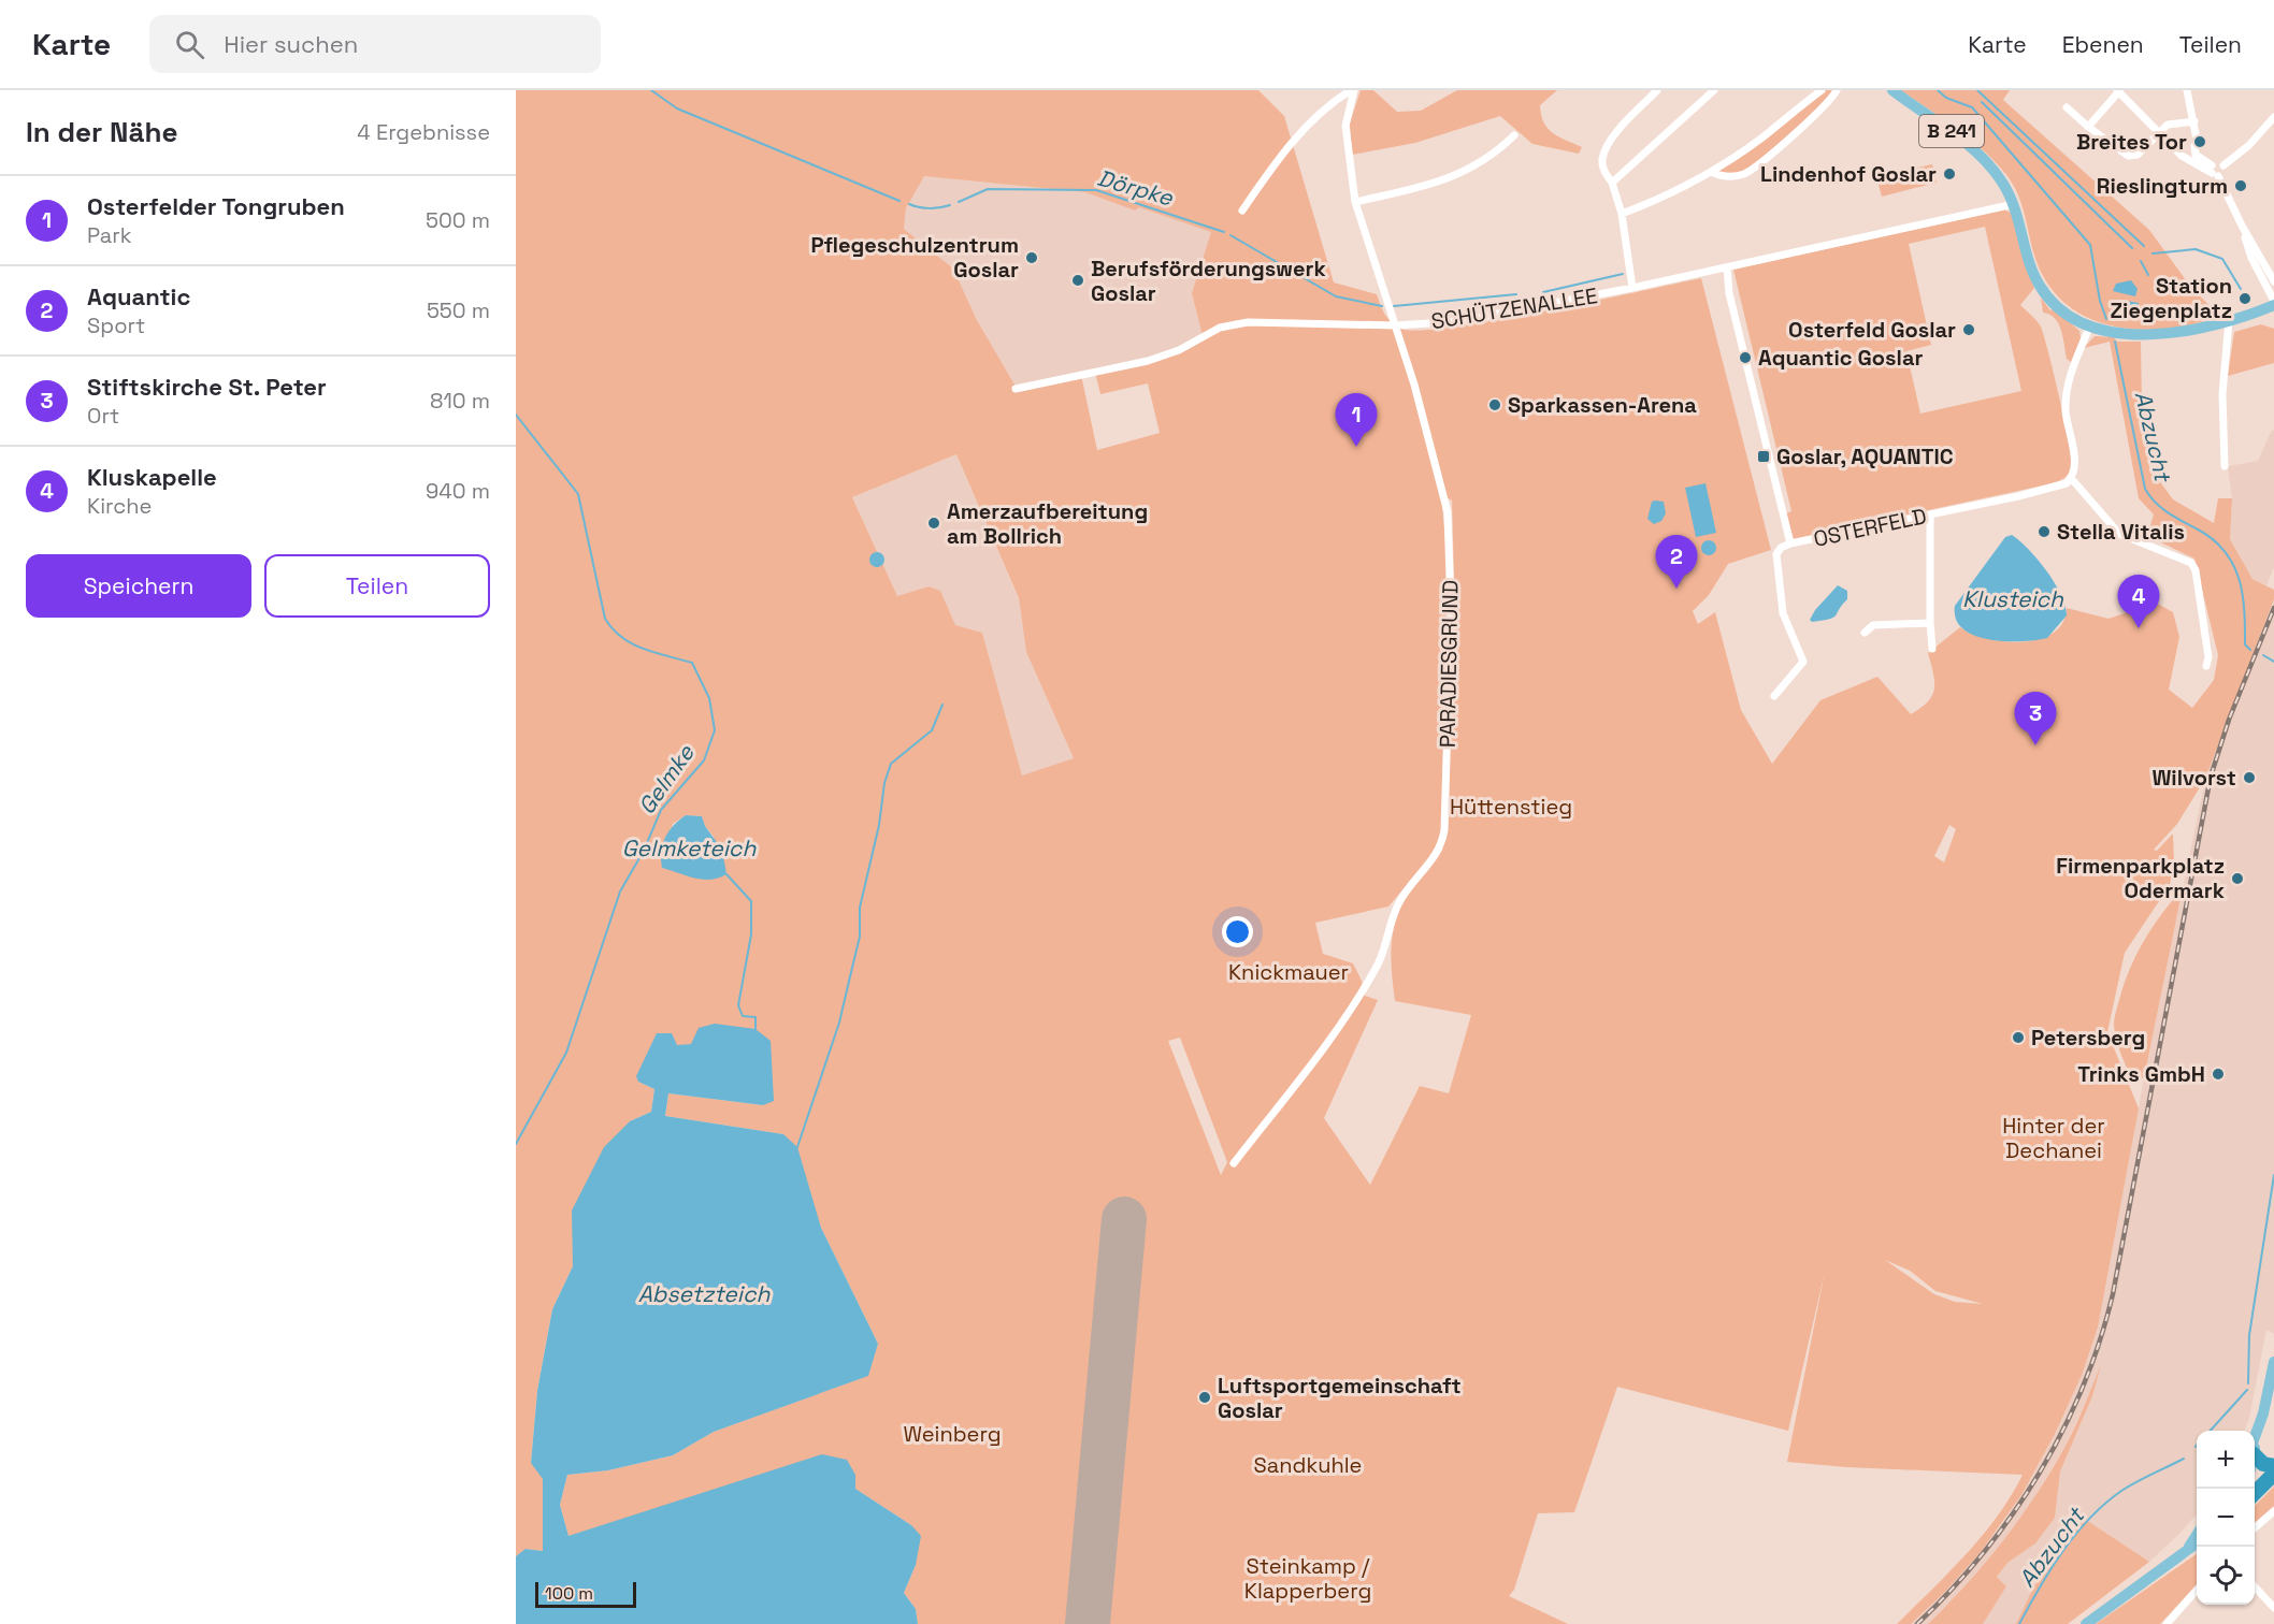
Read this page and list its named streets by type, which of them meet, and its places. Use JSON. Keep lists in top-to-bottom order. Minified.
{"streets":{"main road":["B 241"],"street":["SCHÜTZENALLEE","OSTERFELD","PARADIESGRUND"]},"crossings":[["B 241","SCHÜTZENALLEE"],["SCHÜTZENALLEE","OSTERFELD"],["SCHÜTZENALLEE","PARADIESGRUND"]],"water":["Dörpke","Abzucht","Klusteich","Gelmke","Gelmketeich","Absetzteich"],"parks":["Hüttenstieg","Knickmauer","Hinter der Dechanei","Weinberg","Sandkuhle","Steinkamp / Klapperberg"],"places":{"other":["Breites Tor","Lindenhof Goslar","Rieslingturm","Pflegeschulzentrum Goslar","Berufsförderungswerk Goslar","Station Ziegenplatz","Osterfeld Goslar","Aquantic Goslar","Sparkassen-Arena","Amerzaufbereitung am Bollrich","Stella Vitalis","Wilvorst","Firmenparkplatz Odermark","Petersberg","Trinks GmbH","Luftsportgemeinschaft Goslar"],"transit":["Goslar, AQUANTIC"]},"scale_bar":"100 m","page":{"header":"Karte","search":"Hier suchen","nav":["Karte","Ebenen","Teilen"],"heading":["In der Nähe","4 Ergebnisse"],"list":[{"mark":"1","name":"Osterfelder Tongruben","note":"Park","value":"500 m"},{"mark":"2","name":"Aquantic","note":"Sport","value":"550 m"},{"mark":"3","name":"Stiftskirche St. Peter","note":"Ort","value":"810 m"},{"mark":"4","name":"Kluskapelle","note":"Kirche","value":"940 m"}],"pins":["1","2","4","3"],"buttons":["Speichern","Teilen"],"map_buttons":["+","−"],"scale":"100 m"}}
